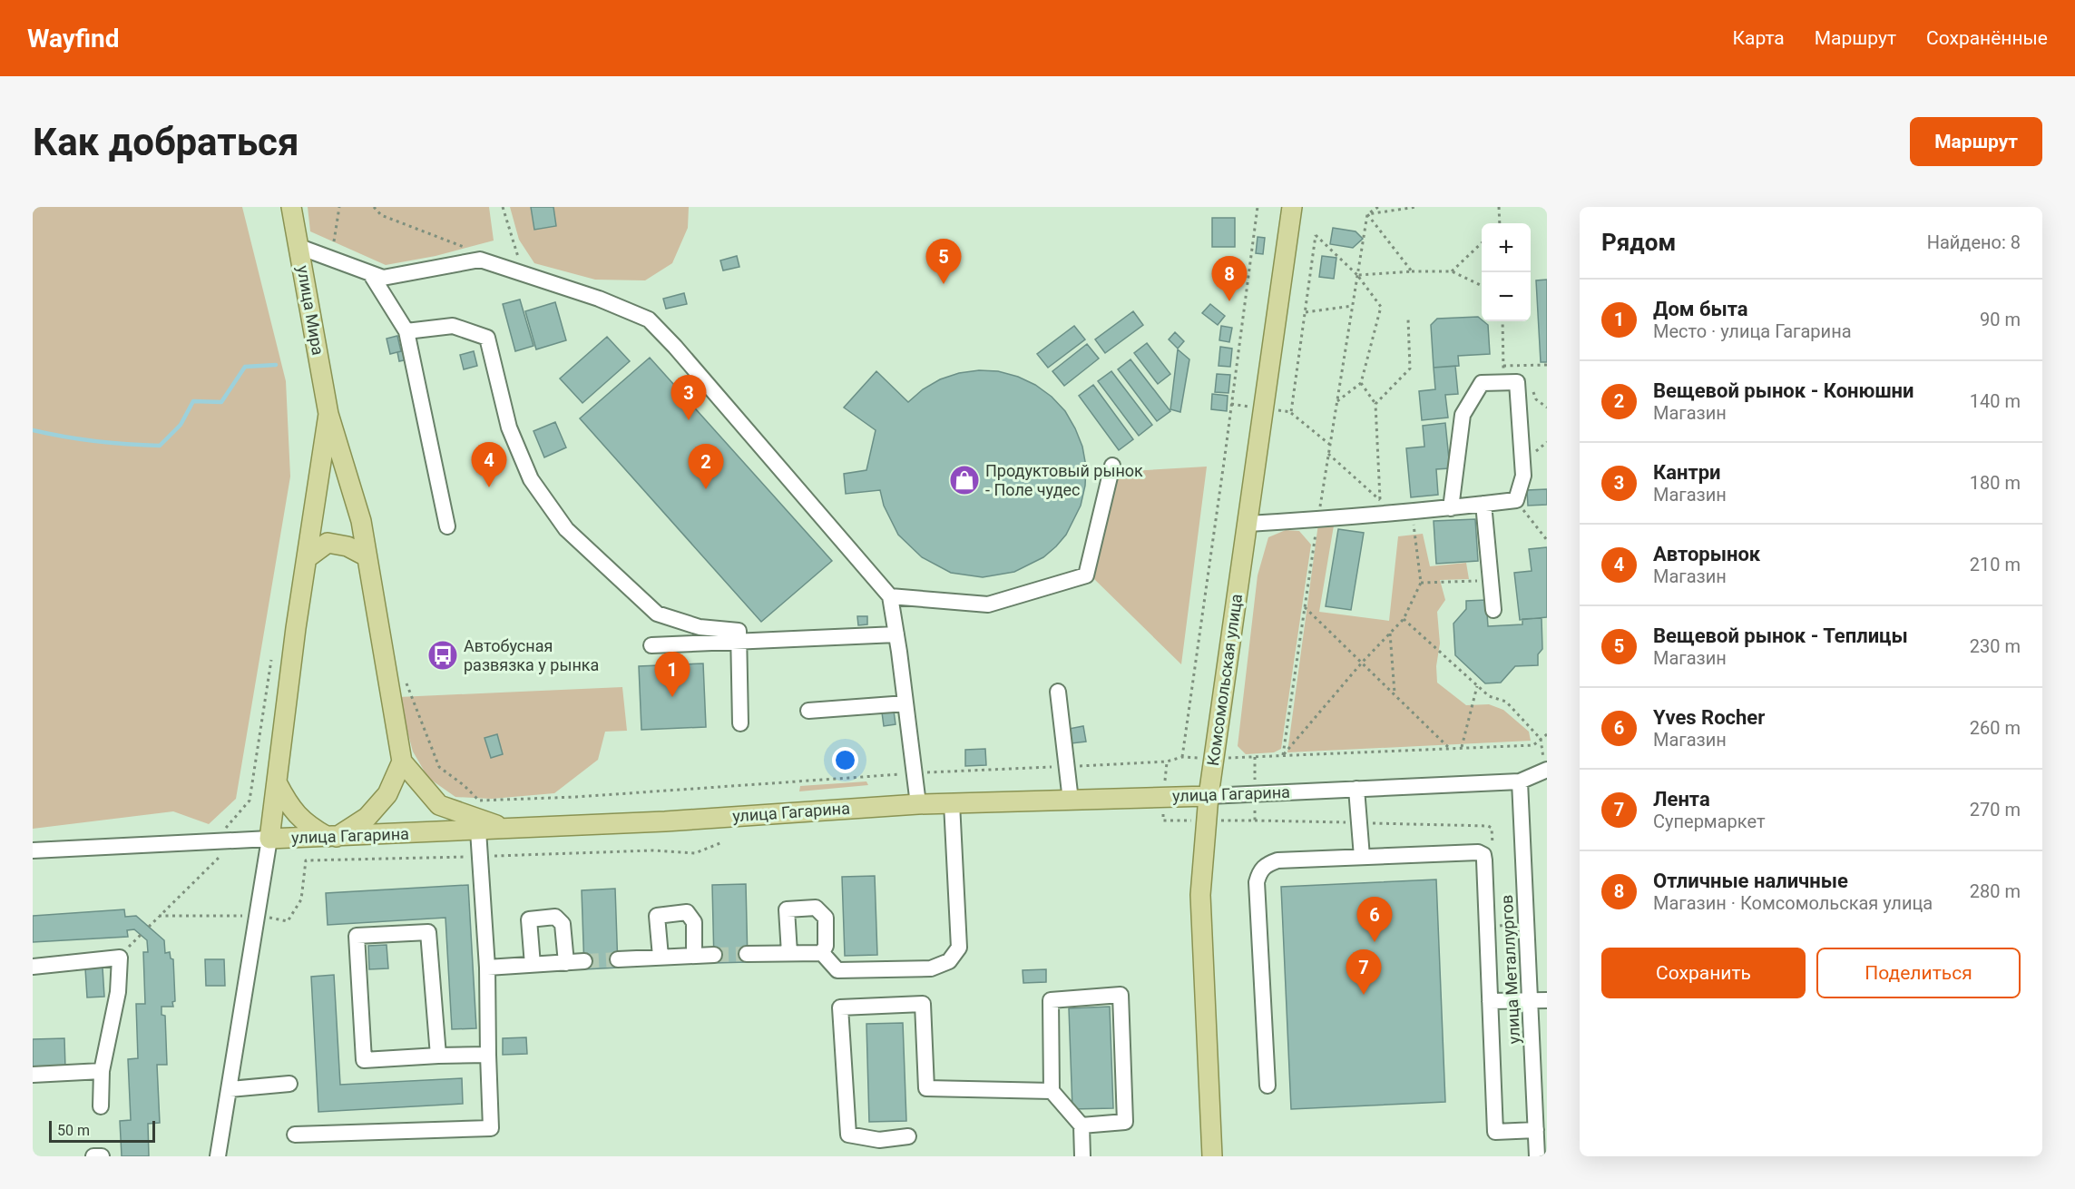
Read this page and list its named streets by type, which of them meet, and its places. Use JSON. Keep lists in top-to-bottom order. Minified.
{"streets":{"main road":["улица Мира","Комсомольская улица","улица Гагарина"],"street":["улица Металлургов"]},"crossings":[["Комсомольская улица","улица Гагарина"],["улица Гагарина","улица Металлургов"]],"places":{"shop":["Продуктовый рынок - Поле чудес"],"bus stop":["Автобусная развязка у рынка"]},"scale_bar":"50 m","page":{"header":"Wayfind","nav":["Карта","Маршрут","Сохранённые"],"buttons":["Маршрут",["Сохранить","Поделиться"]],"title":"Как добраться","heading":["Рядом","Найдено: 8"],"map_buttons":["+","−"],"pins":["5","8","3","4","2","1","6","7"],"list":[{"mark":"1","name":"Дом быта","note":"Место · улица Гагарина","value":"90 m"},{"mark":"2","name":"Вещевой рынок - Конюшни","note":"Магазин","value":"140 m"},{"mark":"3","name":"Кантри","note":"Магазин","value":"180 m"},{"mark":"4","name":"Авторынок","note":"Магазин","value":"210 m"},{"mark":"5","name":"Вещевой рынок - Теплицы","note":"Магазин","value":"230 m"},{"mark":"6","name":"Yves Rocher","note":"Магазин","value":"260 m"},{"mark":"7","name":"Лента","note":"Супермаркет","value":"270 m"},{"mark":"8","name":"Отличные наличные","note":"Магазин · Комсомольская улица","value":"280 m"}],"scale":"50 m"}}
